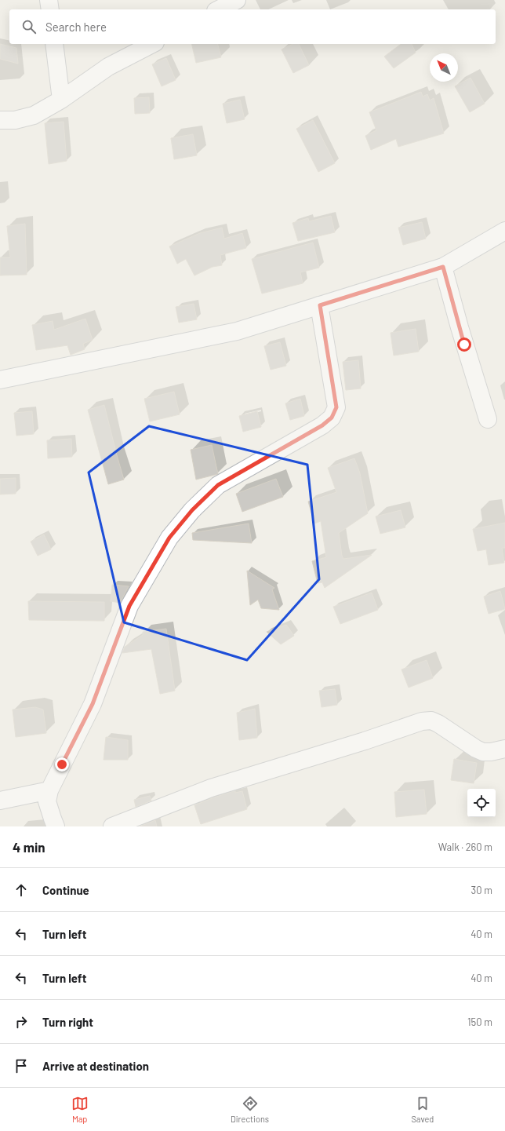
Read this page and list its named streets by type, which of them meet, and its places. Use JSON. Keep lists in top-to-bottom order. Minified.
{"north":"top left","page":{"search":"Search here","heading":["4 min","Walk · 260 m"],"list":[["Continue","30 m"],["Turn left","40 m"],["Turn left","40 m"],["Turn right","150 m"],"Arrive at destination"],"nav":["Map","Directions","Saved"]}}
